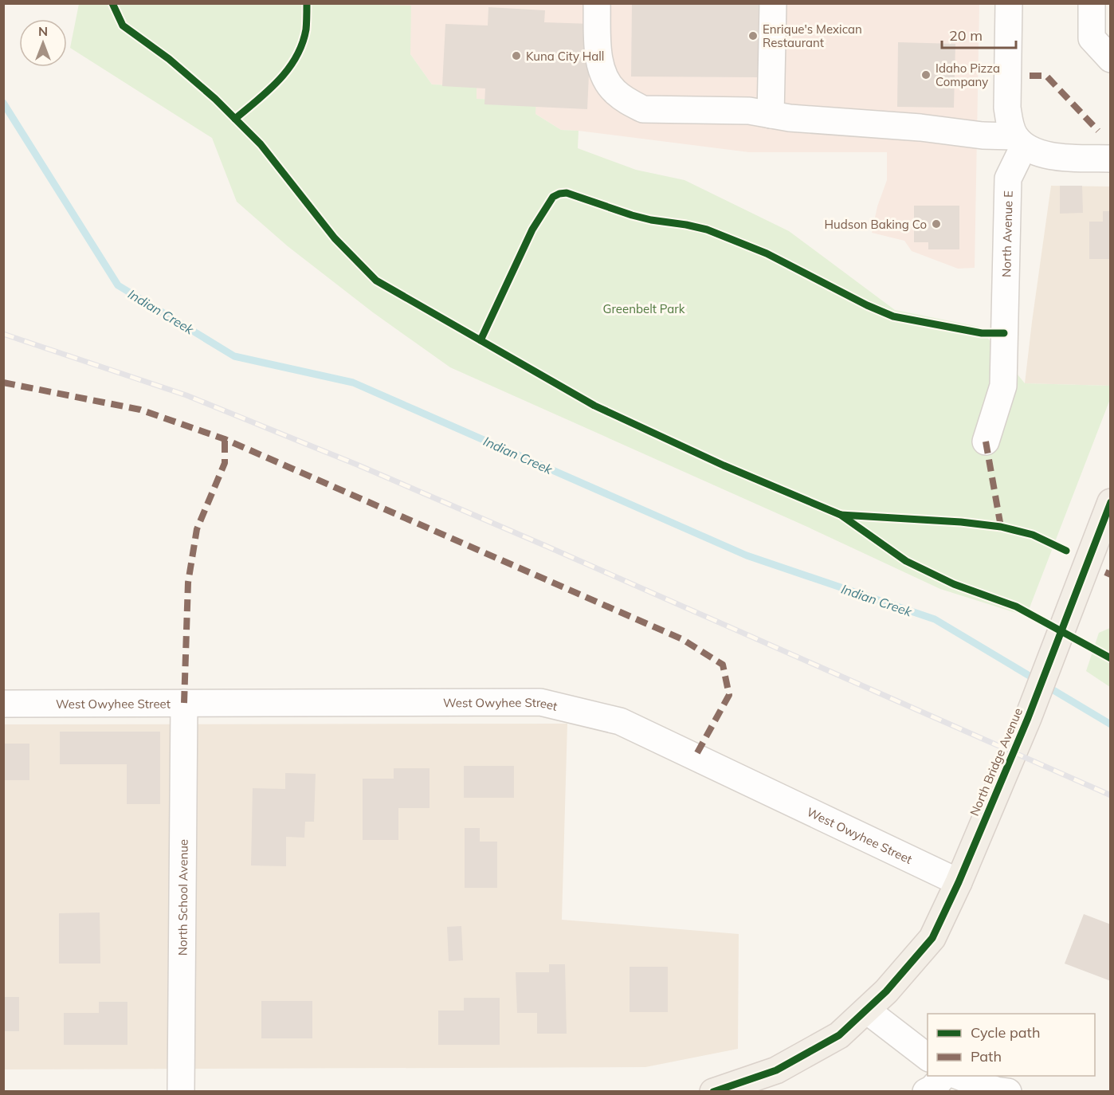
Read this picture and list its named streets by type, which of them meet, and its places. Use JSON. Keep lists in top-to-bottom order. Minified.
{"streets":{"main road":["North Bridge Avenue"],"street":["North Avenue E","West Owyhee Street","North School Avenue"]},"crossings":[["West Owyhee Street","North Bridge Avenue"],["West Owyhee Street","North School Avenue"]],"water":["Indian Creek"],"parks":["Greenbelt Park"],"places":["Enrique's Mexican Restaurant","Kuna City Hall","Idaho Pizza Company","Hudson Baking Co"],"legend":["Cycle path","Path"],"scale_bar":"20 m","north":"top"}
